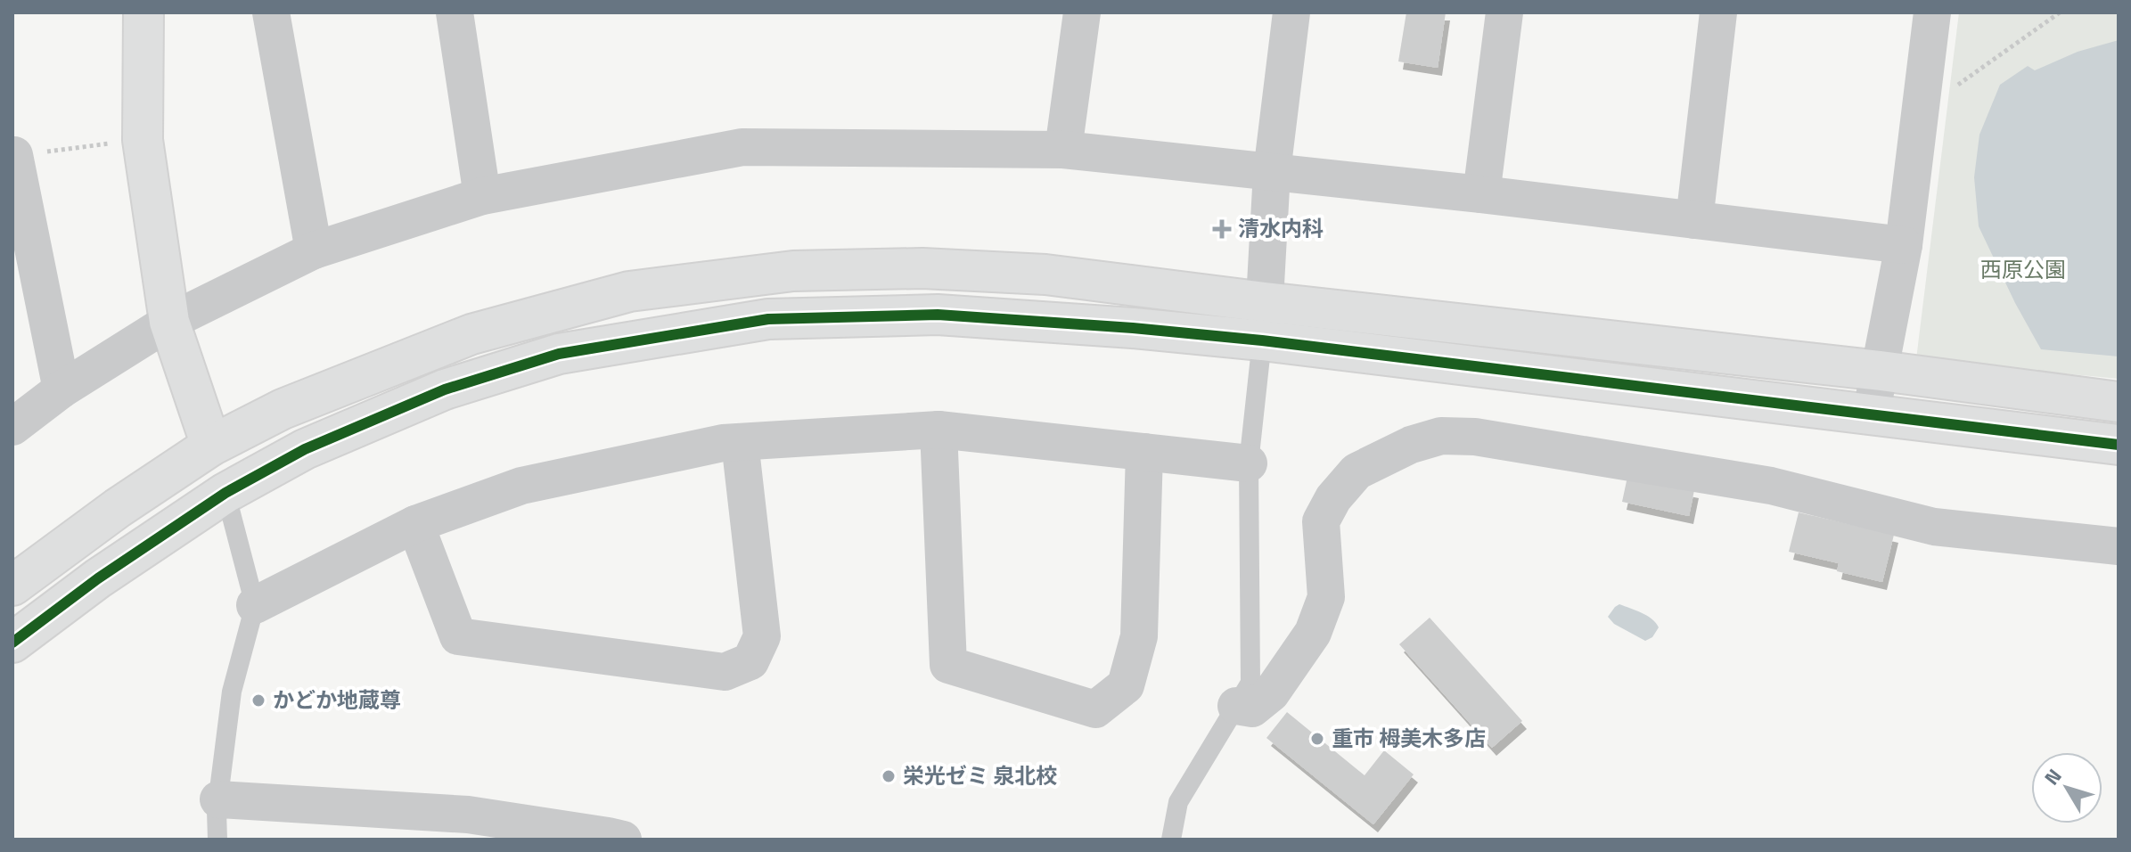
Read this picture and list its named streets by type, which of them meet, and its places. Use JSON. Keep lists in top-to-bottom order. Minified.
{"parks":["西原公園"],"places":{"health":["清水内科"],"other":["かどか地蔵尊","重市 栂美木多店","栄光ゼミ 泉北校"]},"north":"top left"}
